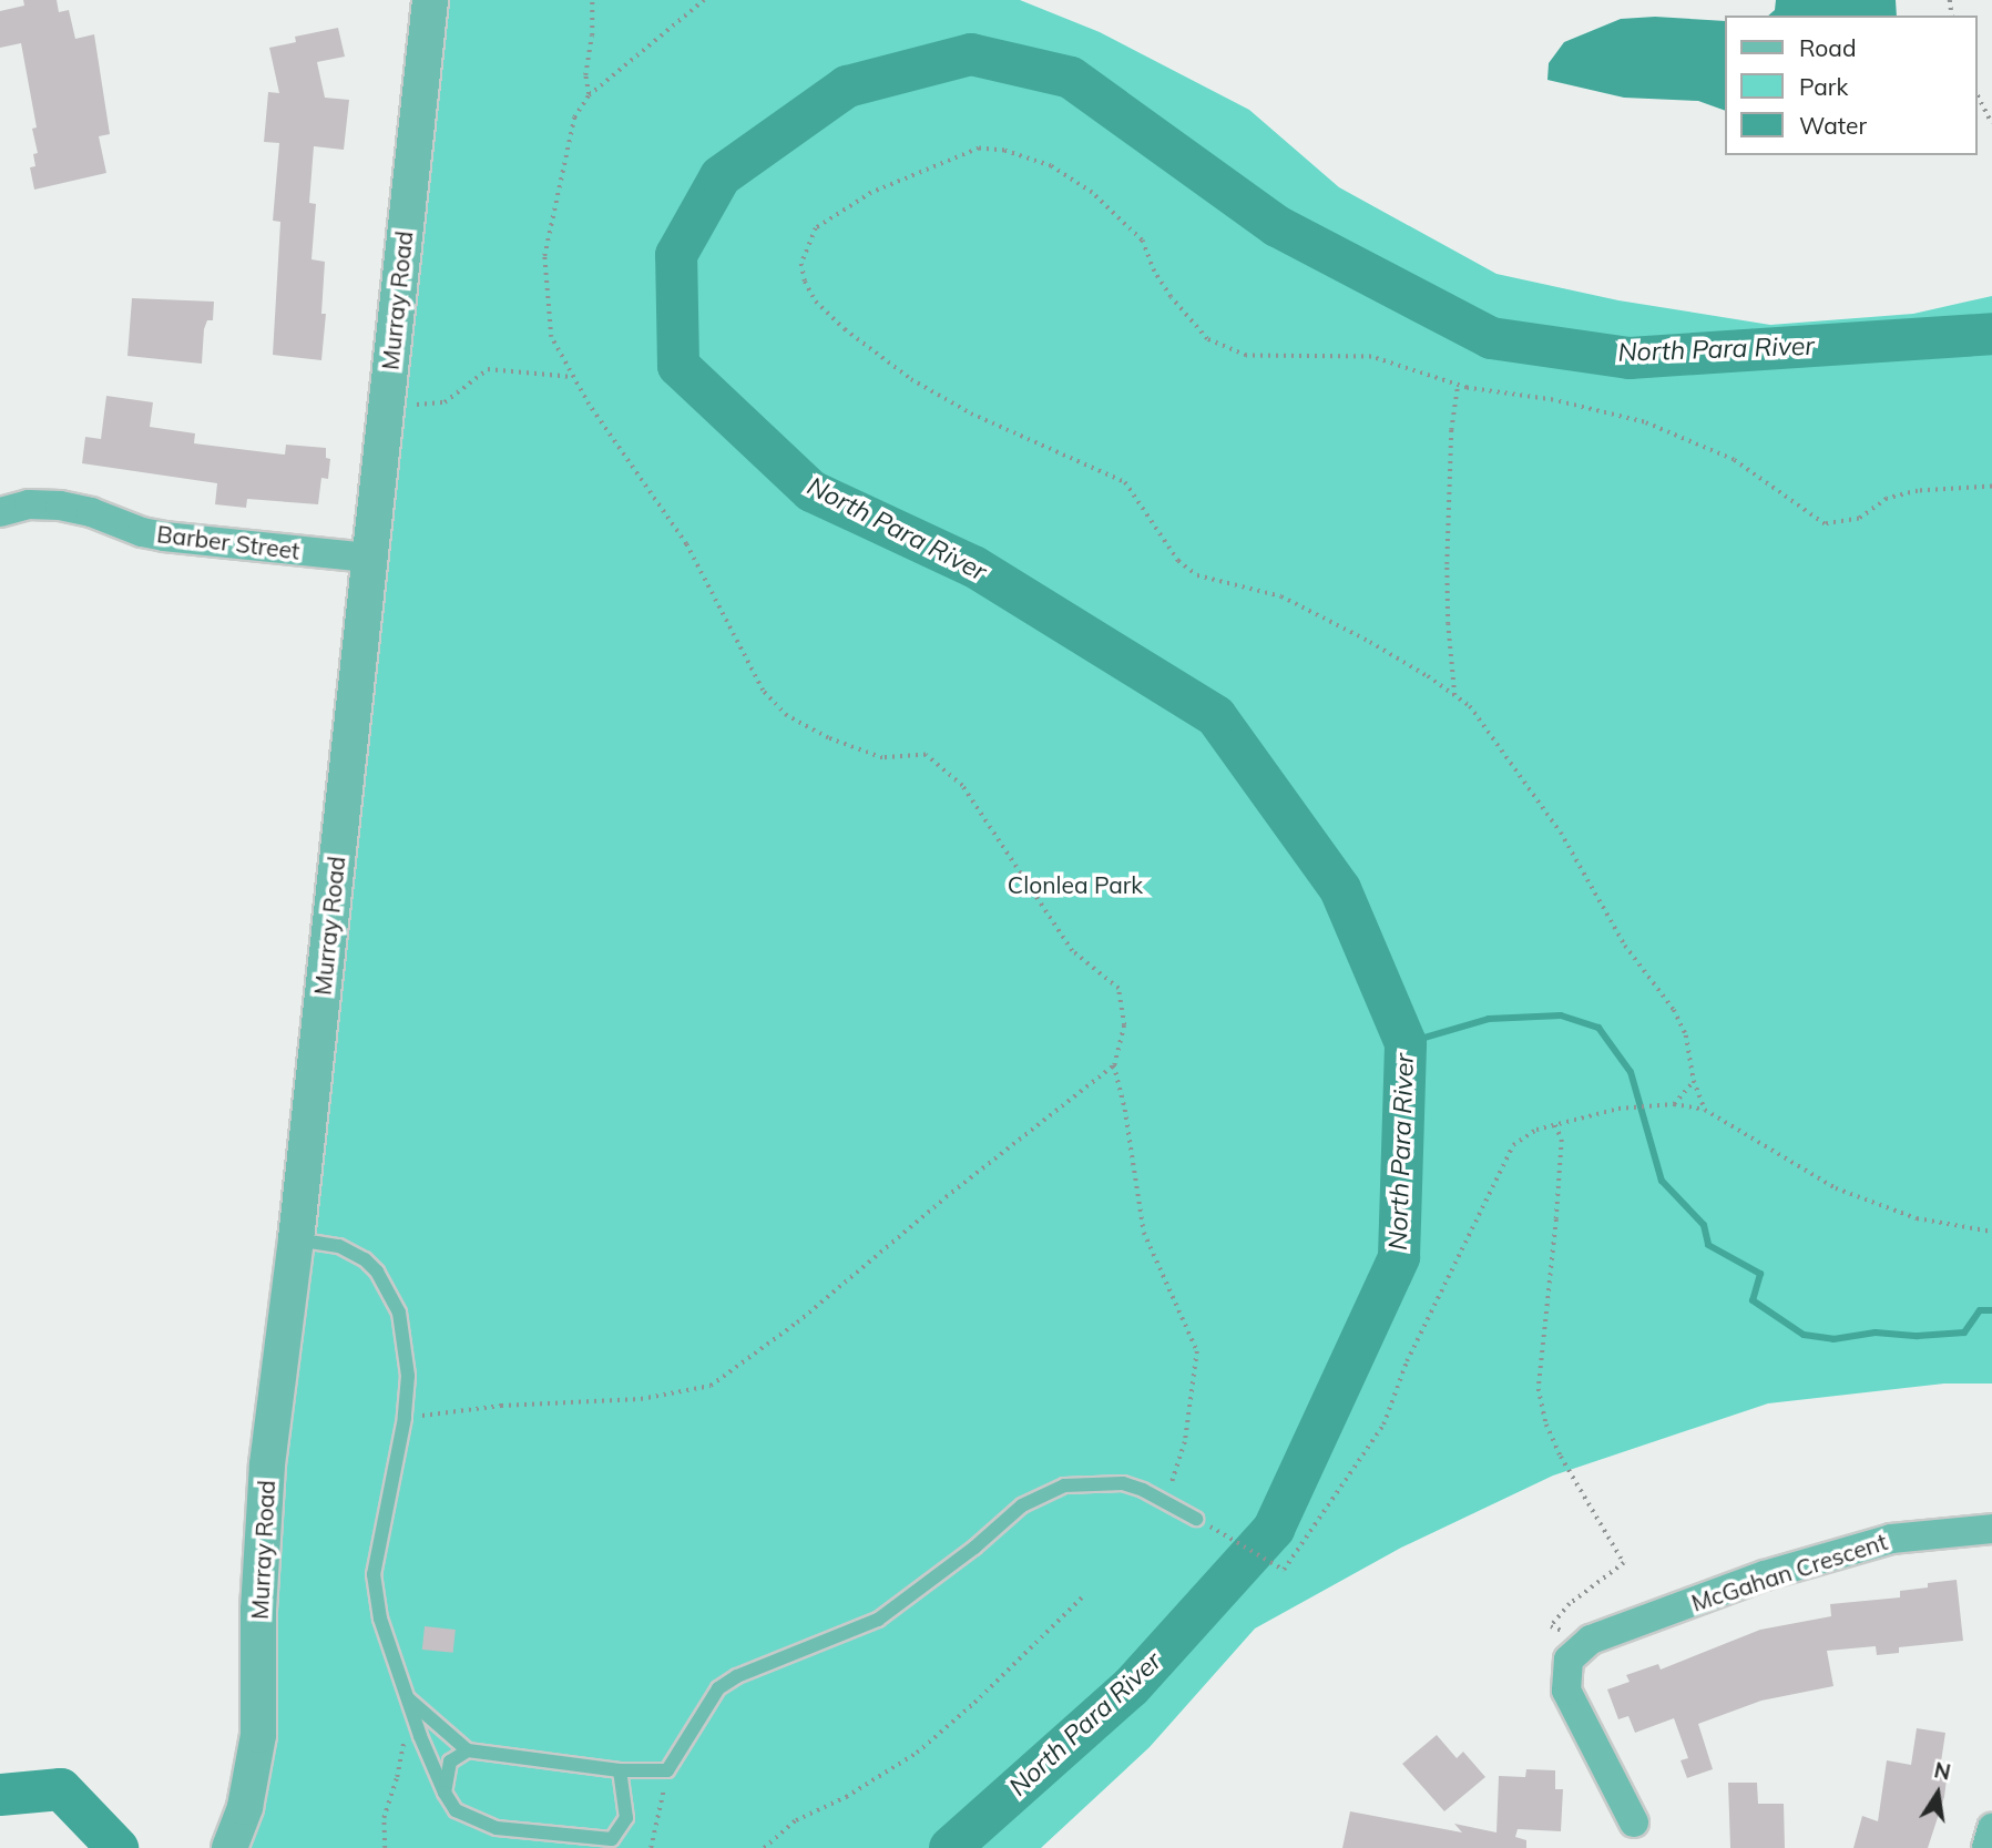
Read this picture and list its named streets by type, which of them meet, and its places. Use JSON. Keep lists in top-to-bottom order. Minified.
{"streets":{"street":["Murray Road","Barber Street","McGahan Crescent"]},"crossings":[["Murray Road","Barber Street"]],"water":["North Para River"],"parks":["Clonlea Park"],"legend":["Road","Park","Water"],"north":"top"}
